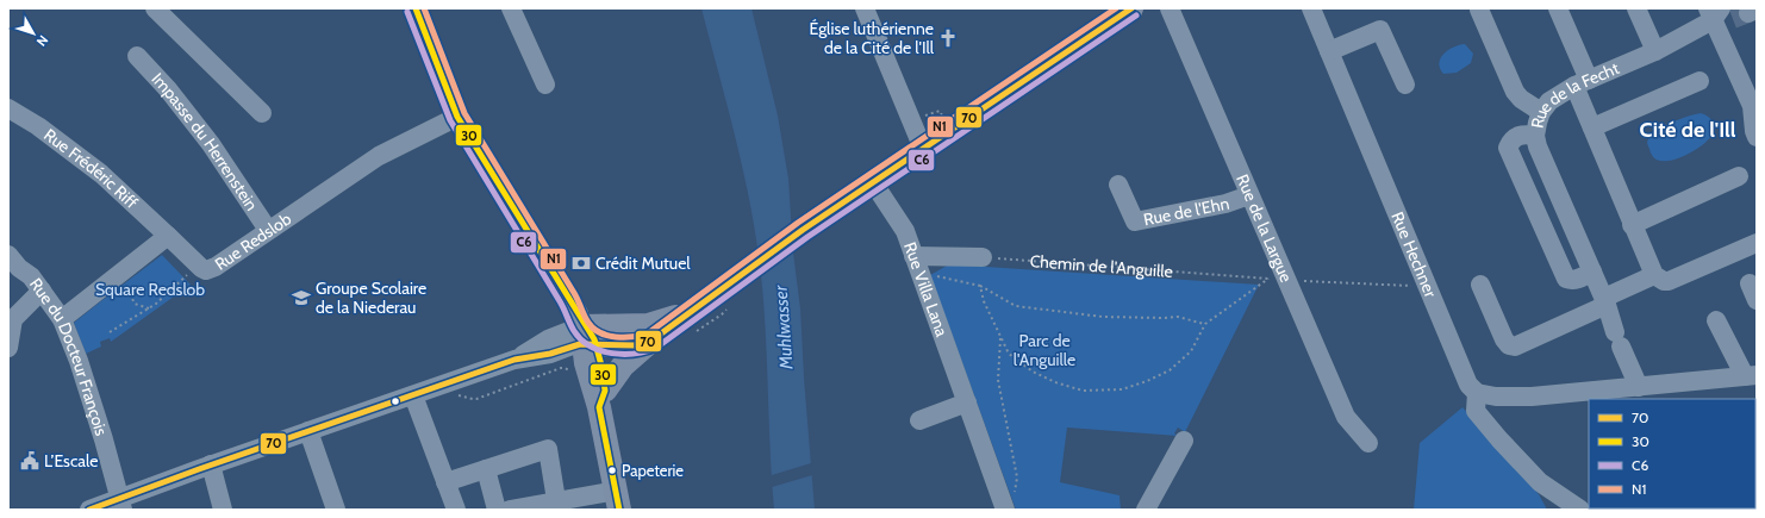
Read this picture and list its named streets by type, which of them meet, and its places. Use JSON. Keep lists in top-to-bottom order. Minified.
{"streets":{"street":["Rue de la Fecht","Impasse du Herrenstein","Rue Frédéric Riff","Rue de l'Ehn","Rue de la Largue","Rue Redslob","Rue Hechner","Rue Villa Lana","Rue du Docteur François"],"path":["Chemin de l'Anguille"]},"crossings":[["Impasse du Herrenstein","Rue Redslob"],["Rue Frédéric Riff","Rue Redslob"],["Rue de l'Ehn","Rue de la Largue"],["Rue de la Largue","Chemin de l'Anguille"],["Rue Hechner","Chemin de l'Anguille"]],"districts":["Cité de l'Ill"],"water":["Muhlwasser"],"parks":["Square Redslob","Parc de l'Anguille"],"places":{"church":["Église luthérienne de la Cité de l'Ill"],"bank":["Crédit Mutuel"],"school or university":["Groupe Scolaire de la Niederau"],"public building":["L’Escale"],"other":["Papeterie"]},"lines":["transit line 70","transit line 30","transit line N1","transit line C6"],"legend":["70","30","C6","N1"],"north":"bottom right"}
